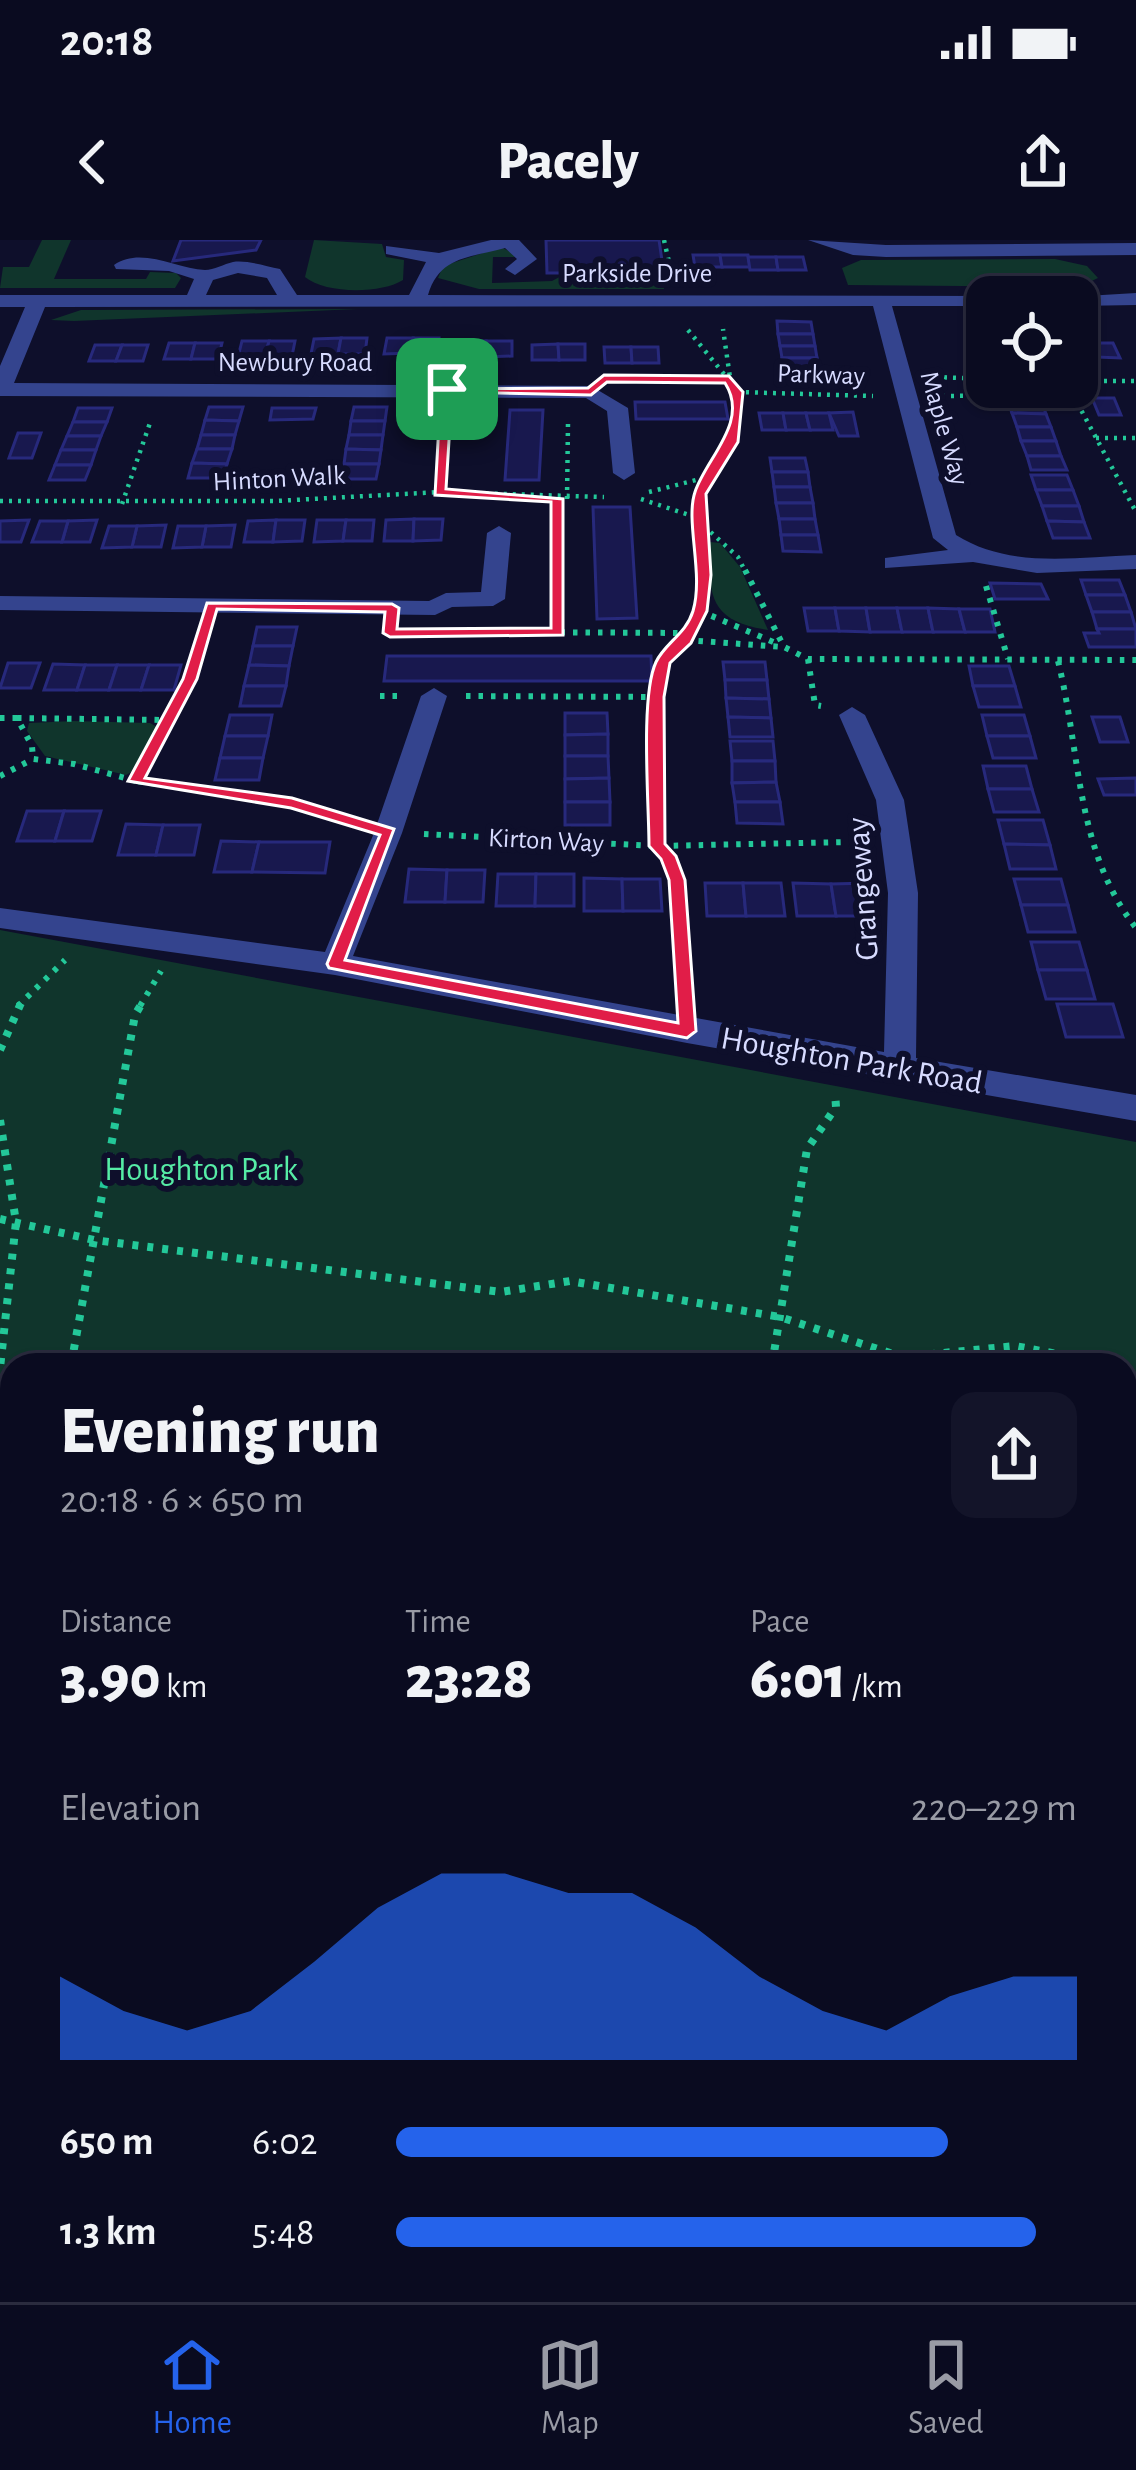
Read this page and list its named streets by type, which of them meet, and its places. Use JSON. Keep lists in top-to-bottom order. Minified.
{"streets":{"street":["Parkside Drive","Newbury Road","Maple Way","Grangeway","Houghton Park Road"],"path":["Parkway","Hinton Walk","Kirton Way"]},"crossings":[["Parkside Drive","Maple Way"],["Parkway","Maple Way"],["Parkway","Kirton Way"],["Grangeway","Houghton Park Road"]],"parks":["Houghton Park"],"page":{"status":"20:18","header":"Pacely","heading":["Evening run","20:18 · 6 × 650 m"],"stats":[["Distance","3.90 km"],["Time","23:28"],["Pace","6:01 /km"]],"chart":["Elevation","220–229 m"],"list":[{"name":"650 m","note":"6:02"},{"name":"1.3 km","note":"5:48"}],"tabs":["Home","Map","Saved"]}}
